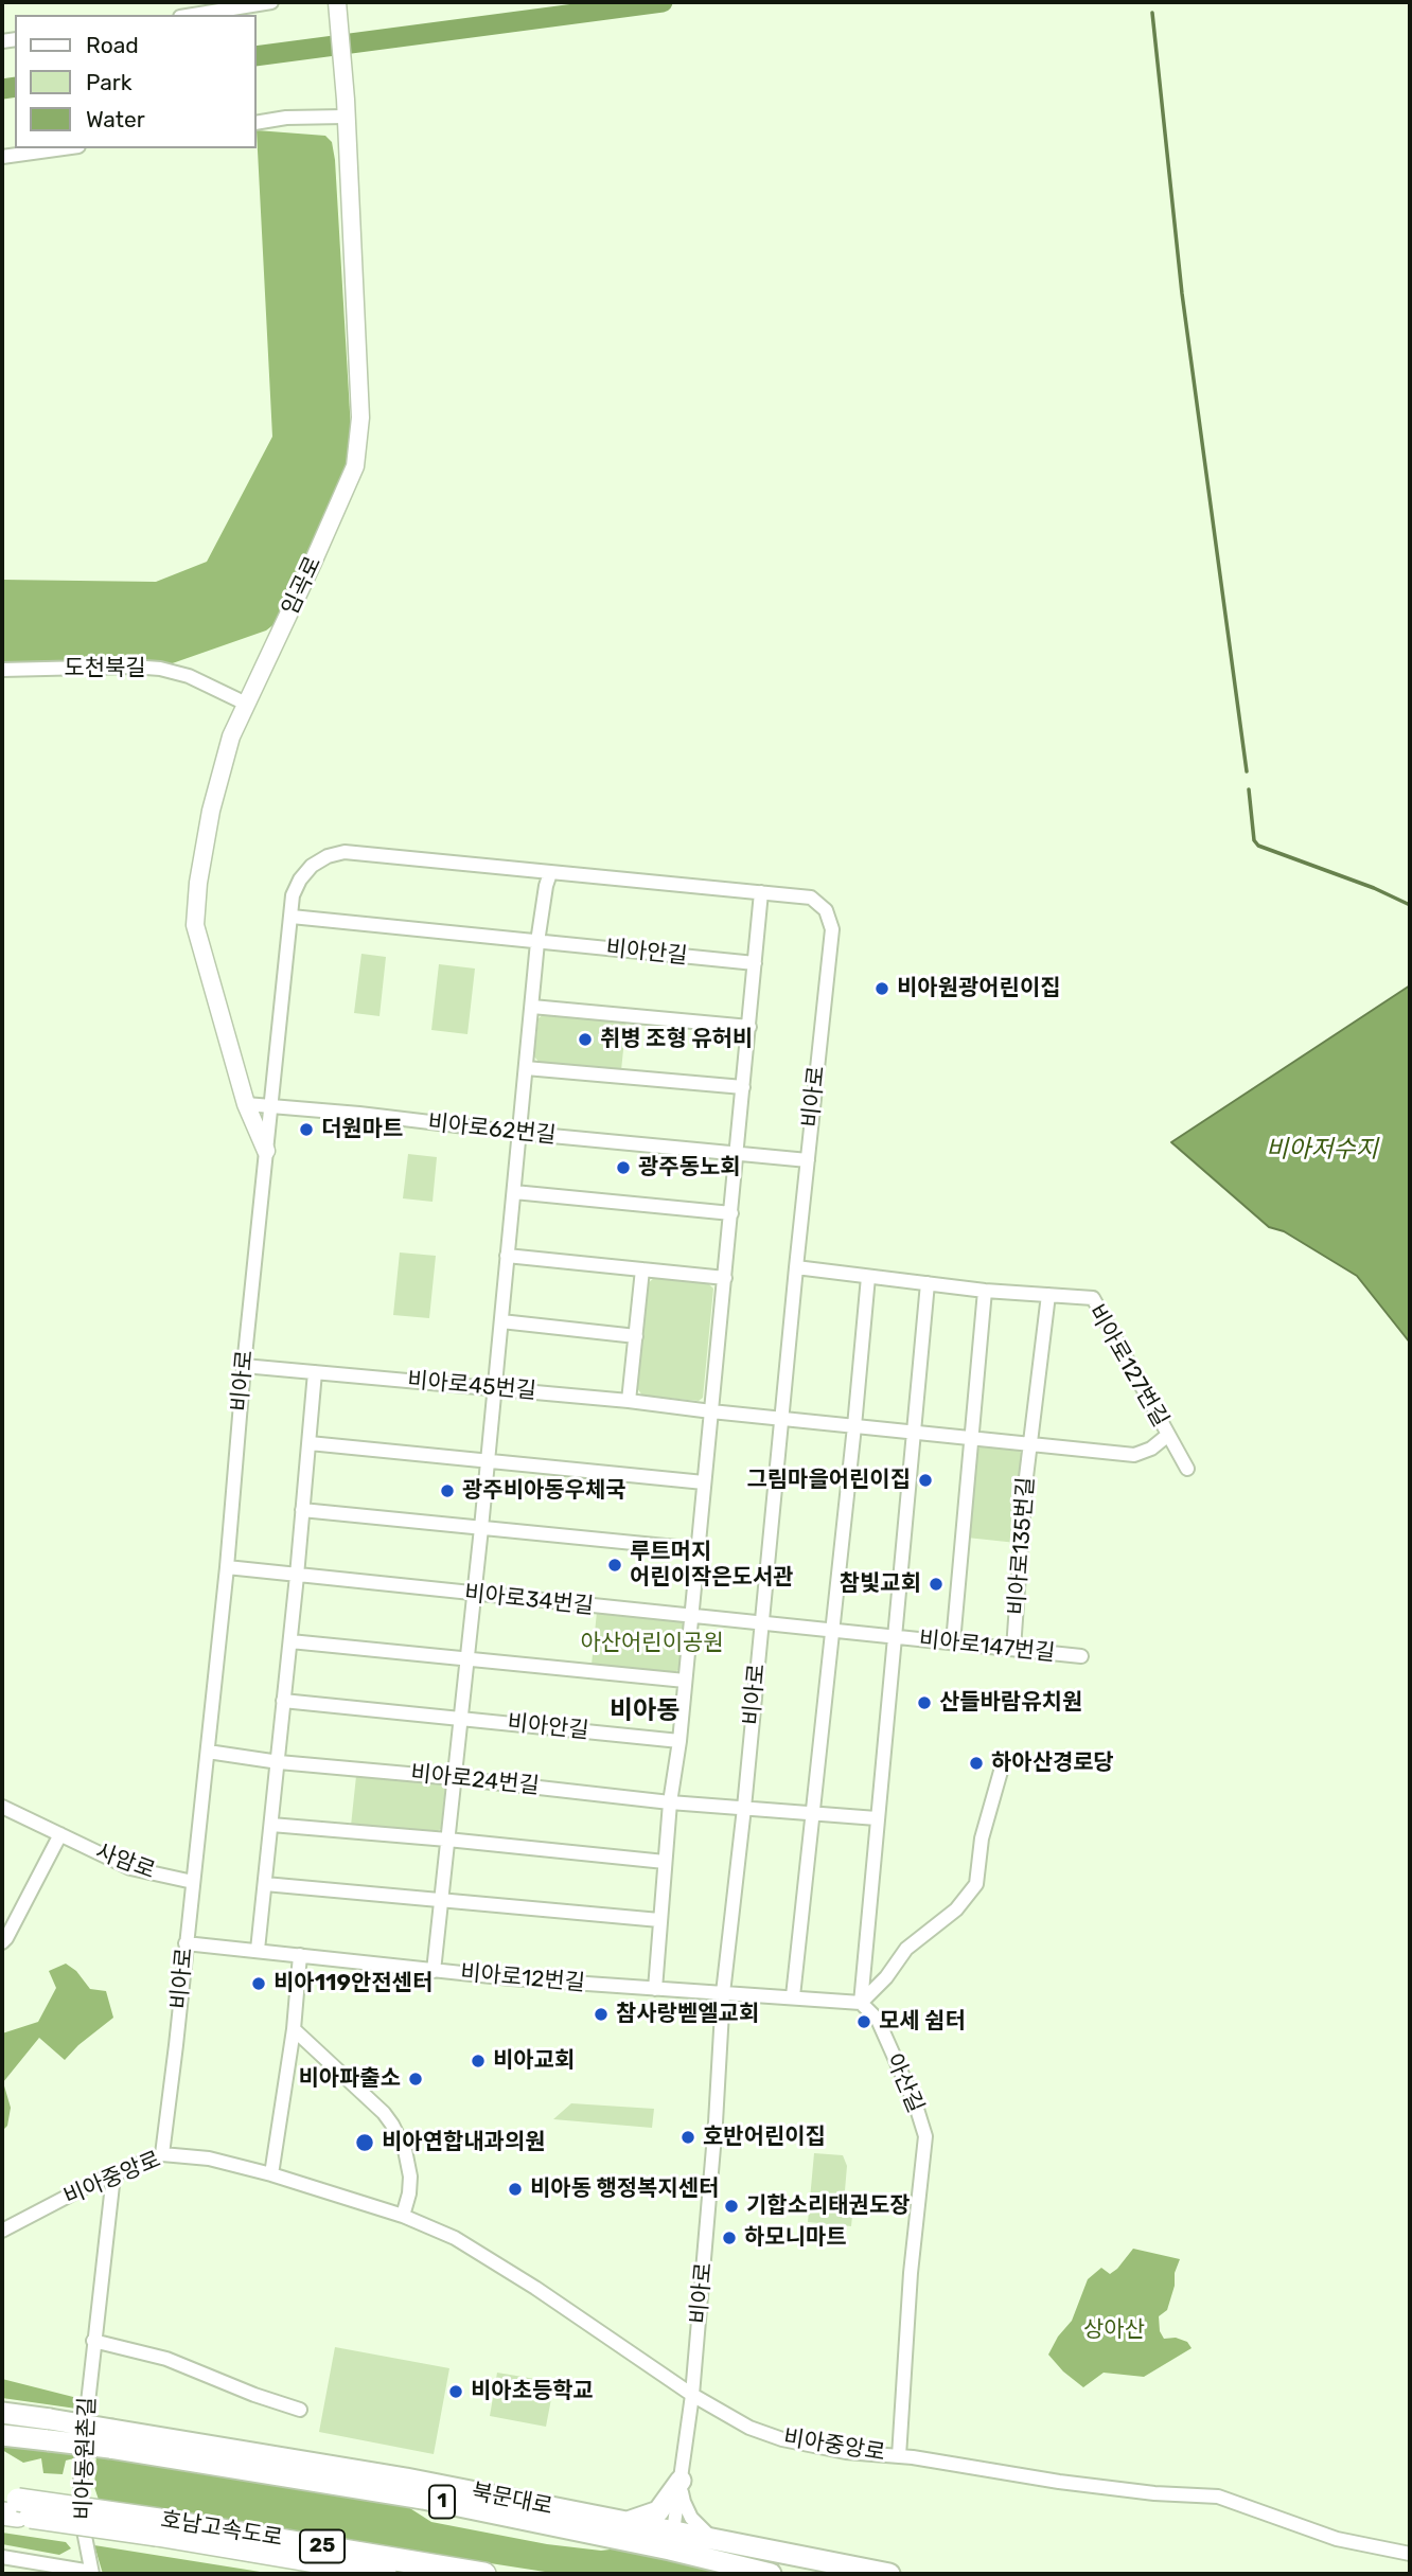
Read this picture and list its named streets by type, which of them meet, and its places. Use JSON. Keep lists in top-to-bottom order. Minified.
{"streets":{"highway":["호남고속도로","25"],"main road":["임곡로","북문대로","1"],"street":["도천북길","비아안길","비아로","비아로62번길","비아로127번길","비아로45번길","비아로135번길","비아로34번길","비아로147번길","비아로24번길","사암로","비아로12번길","아산길","비아중앙로","비아동원촌길"]},"crossings":[["임곡로","도천북길"],["임곡로","비아로"],["임곡로","비아로62번길"],["비아로","비아로62번길"],["비아로","비아로127번길"],["비아로","비아로45번길"],["비아로","비아로34번길"],["비아로","비아로147번길"],["비아로","비아로24번길"],["비아로","사암로"],["비아로","비아로12번길"],["비아로","비아중앙로"],["비아로","북문대로"],["비아로135번길","비아로147번길"],["비아로34번길","비아로147번길"],["비아로147번길","비아로12번길"],["비아로147번길","아산길"],["비아로12번길","아산길"],["아산길","비아중앙로"],["비아중앙로","비아동원촌길"]],"districts":["비아동"],"water":["비아저수지"],"parks":["아산어린이공원","상아산"],"places":["비아원광어린이집","취병 조형 유허비","더원마트","광주동노회","그림마을어린이집","광주비아동우체국","루트머지 어린이작은도서관","참빛교회","산들바람유치원","하아산경로당","비아119안전센터","참사랑벧엘교회","모세 쉼터","비아교회","비아파출소","호반어린이집","비아연합내과의원","비아동 행정복지센터","기합소리태권도장","하모니마트","비아초등학교"],"legend":["Road","Park","Water"]}
